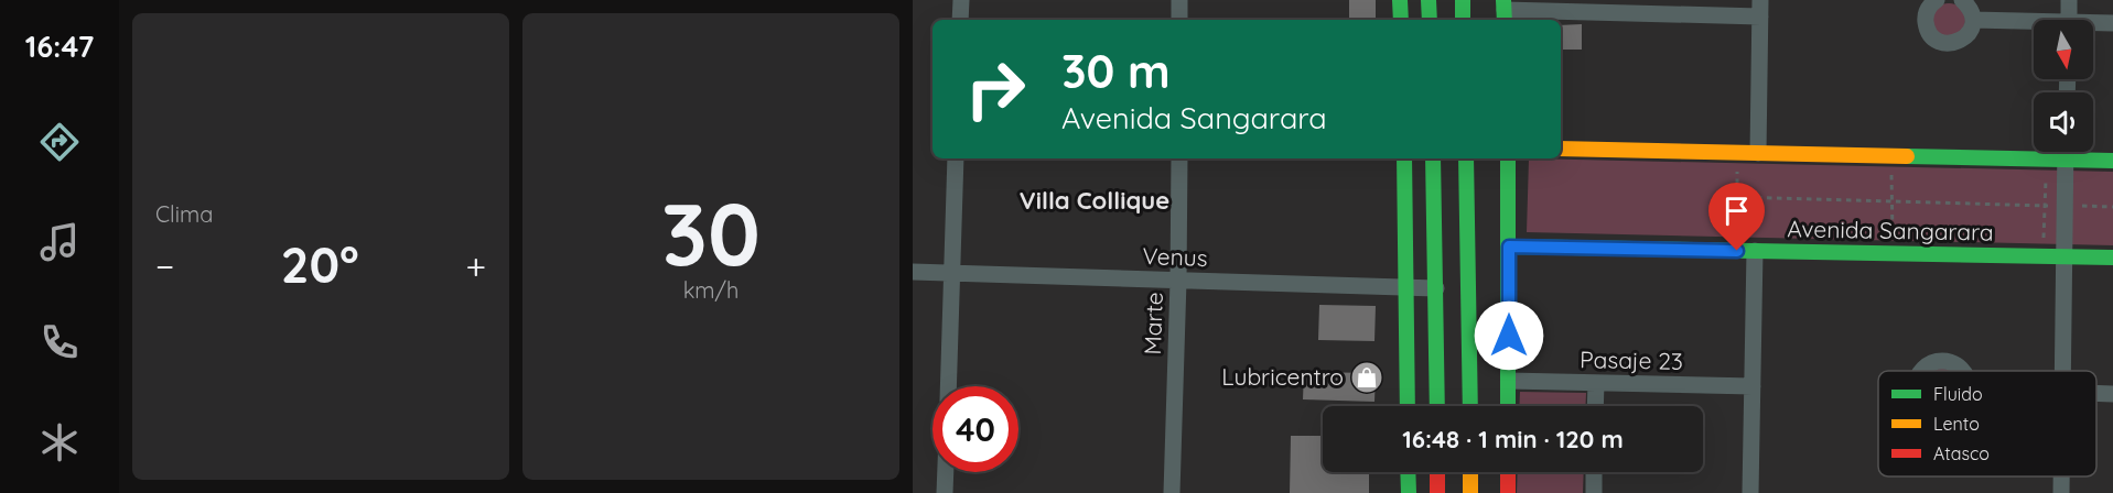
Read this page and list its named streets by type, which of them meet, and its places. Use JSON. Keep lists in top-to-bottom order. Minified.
{"streets":{"main road":["Avenida Sangarara"],"street":["Venus","Marte","Pasaje 23"]},"crossings":[["Venus","Marte"]],"districts":["Villa Collique"],"places":{"shop":["Lubricentro"]},"legend":["Fluido","Lento","Atasco"],"north":"bottom","page":{"tabs":"16:47","tile":["Clima",["30","km/h"]],"turn":["30 m","Avenida Sangarara"],"heat":["−","20°","+"],"limit":"40","trip":"16:48 · 1 min · 120 m"}}
